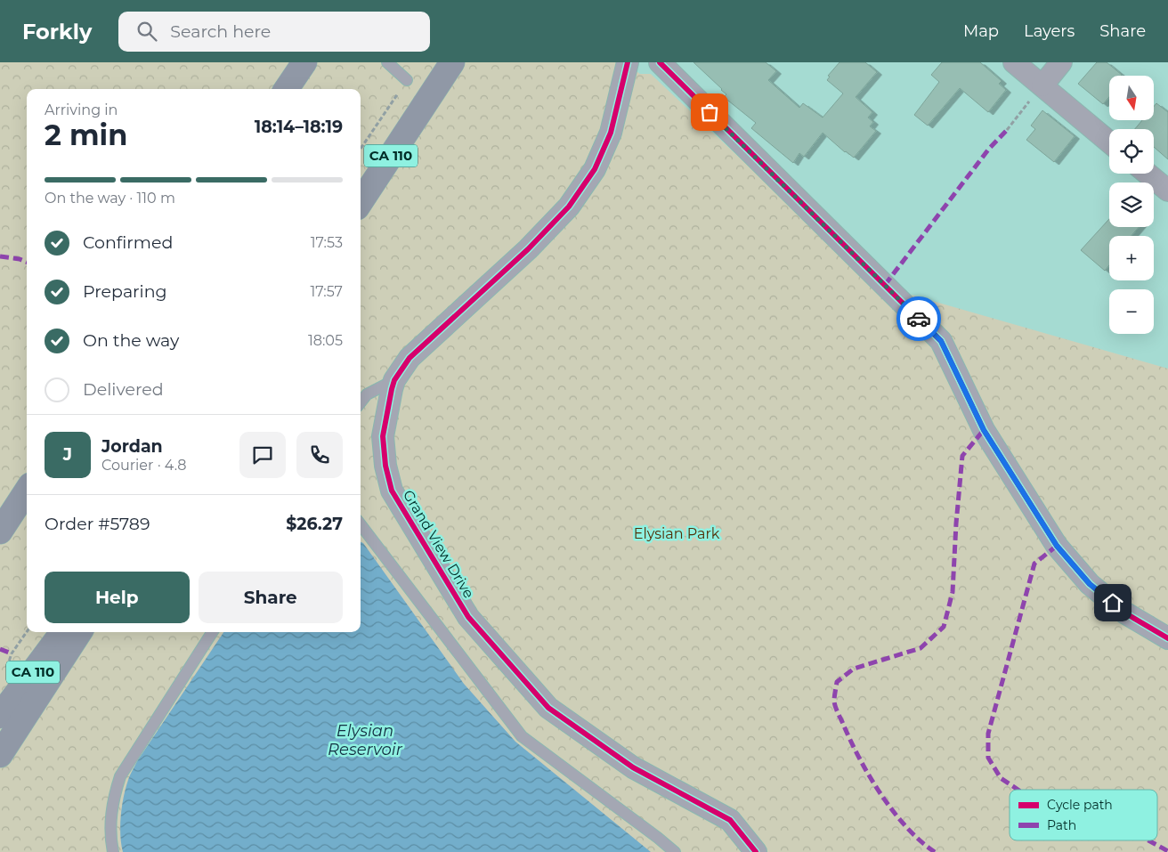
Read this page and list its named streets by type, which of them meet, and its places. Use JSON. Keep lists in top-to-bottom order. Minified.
{"streets":{"highway":["CA 110"],"street":["Grand View Drive"]},"water":["Elysian Reservoir"],"parks":["Elysian Park"],"legend":["Cycle path","Path"],"north":"bottom","page":{"header":"Forkly","search":"Search here","nav":["Map","Layers","Share"],"map_buttons":["+","−"],"heading":["2 min","Arriving in","18:14–18:19"],"panel":["Jordan","Courier · 4.8","Order #5789","$26.27"],"bar":"On the way · 110 m","list":[["Confirmed","17:53"],["Preparing","17:57"],["On the way","18:05"],"Delivered"],"round":"J","buttons":["Help","Share"]}}
